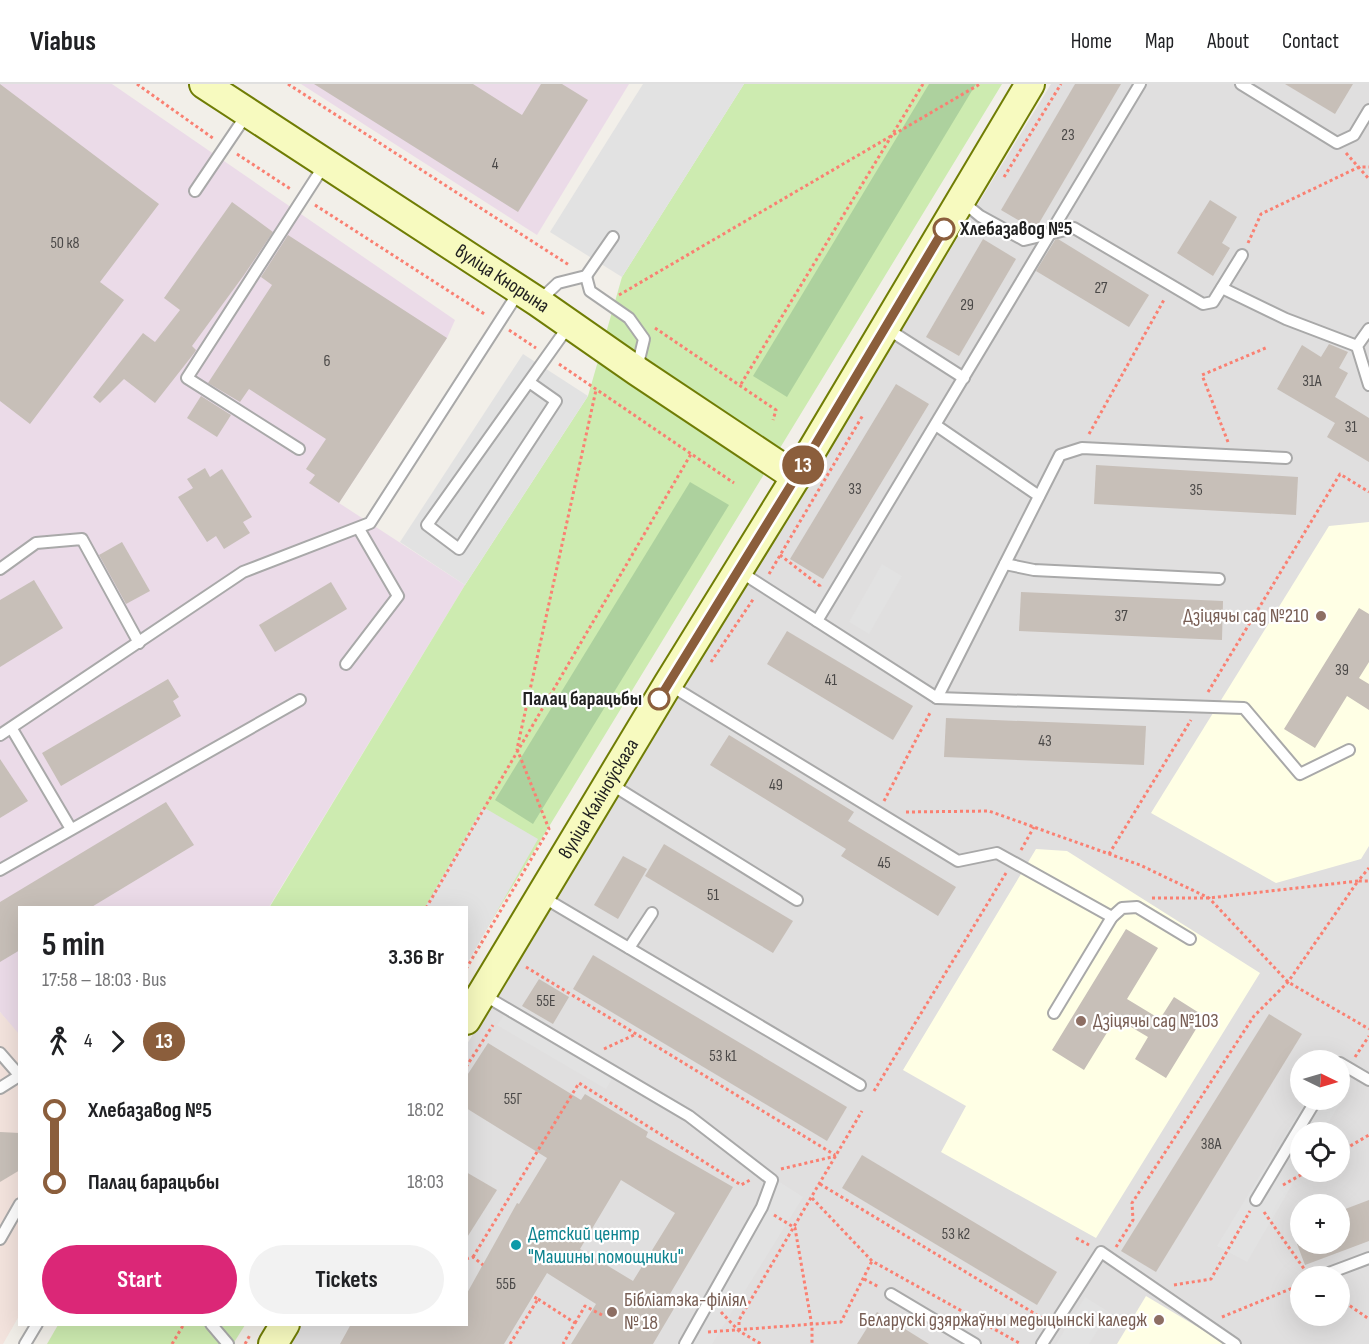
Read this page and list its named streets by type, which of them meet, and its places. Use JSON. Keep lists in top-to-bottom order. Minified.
{"streets":{"main road":["вуліца Кнорына","вуліца Каліноўскага"]},"crossings":[["вуліца Кнорына","вуліца Каліноўскага"]],"places":["Хлебазавод №5","Дзіцячы сад №210","Палац барацьбы","Дзіцячы сад №103","Детский центр \"Машины помощники\"","Бібліатэка-філіял № 18","Беларускі дзяржаўны медыцынскі каледж"],"lines":["bus line 13"],"house_numbers":["23","4","50 к8","27","29","6","31А","31","33","35","37","39","41","43","49","45","51","55Е","53 к1","55Г","38А","53 к2","55Б"],"north":"right","page":{"header":"Viabus","nav":["Home","Map","About","Contact"],"on_map":"13","heading":["5 min","17:58 – 18:03 · Bus","3.36 Br"],"legs":["4","13"],"map_buttons":["+","−"],"list":[{"name":"Хлебазавод №5","value":"18:02"},{"name":"Палац барацьбы","value":"18:03"}],"buttons":["Start","Tickets"]}}
